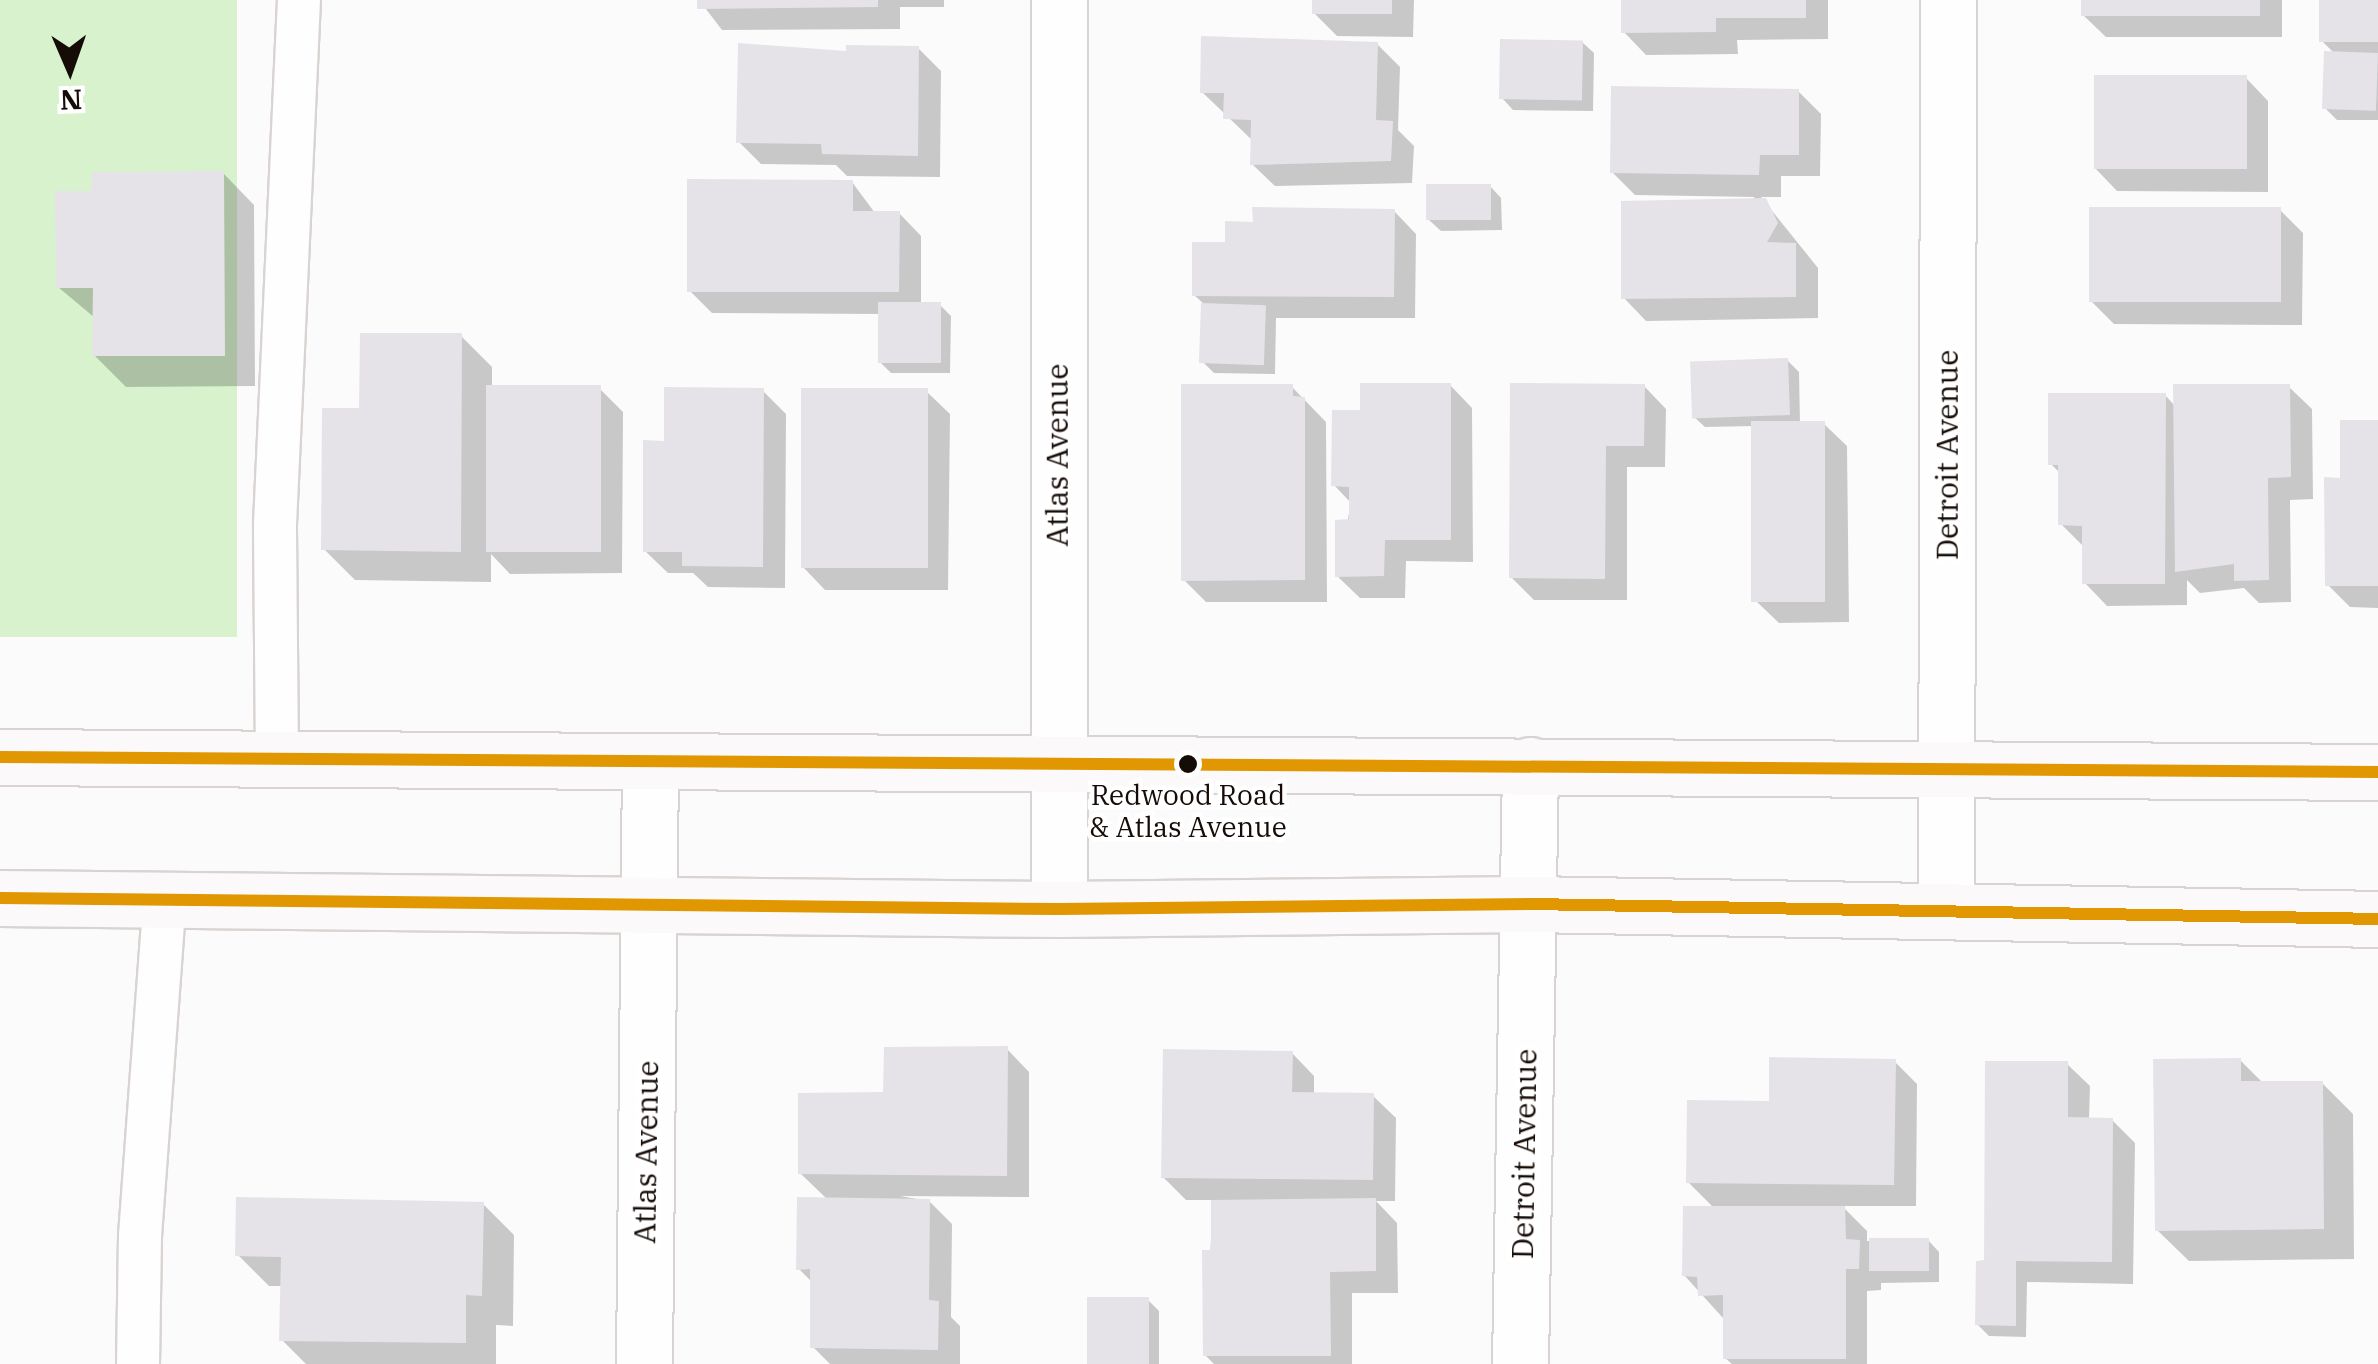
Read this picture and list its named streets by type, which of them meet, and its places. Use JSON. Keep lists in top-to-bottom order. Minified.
{"streets":{"street":["Atlas Avenue","Detroit Avenue"]},"places":["Redwood Road & Atlas Avenue"],"north":"bottom"}
